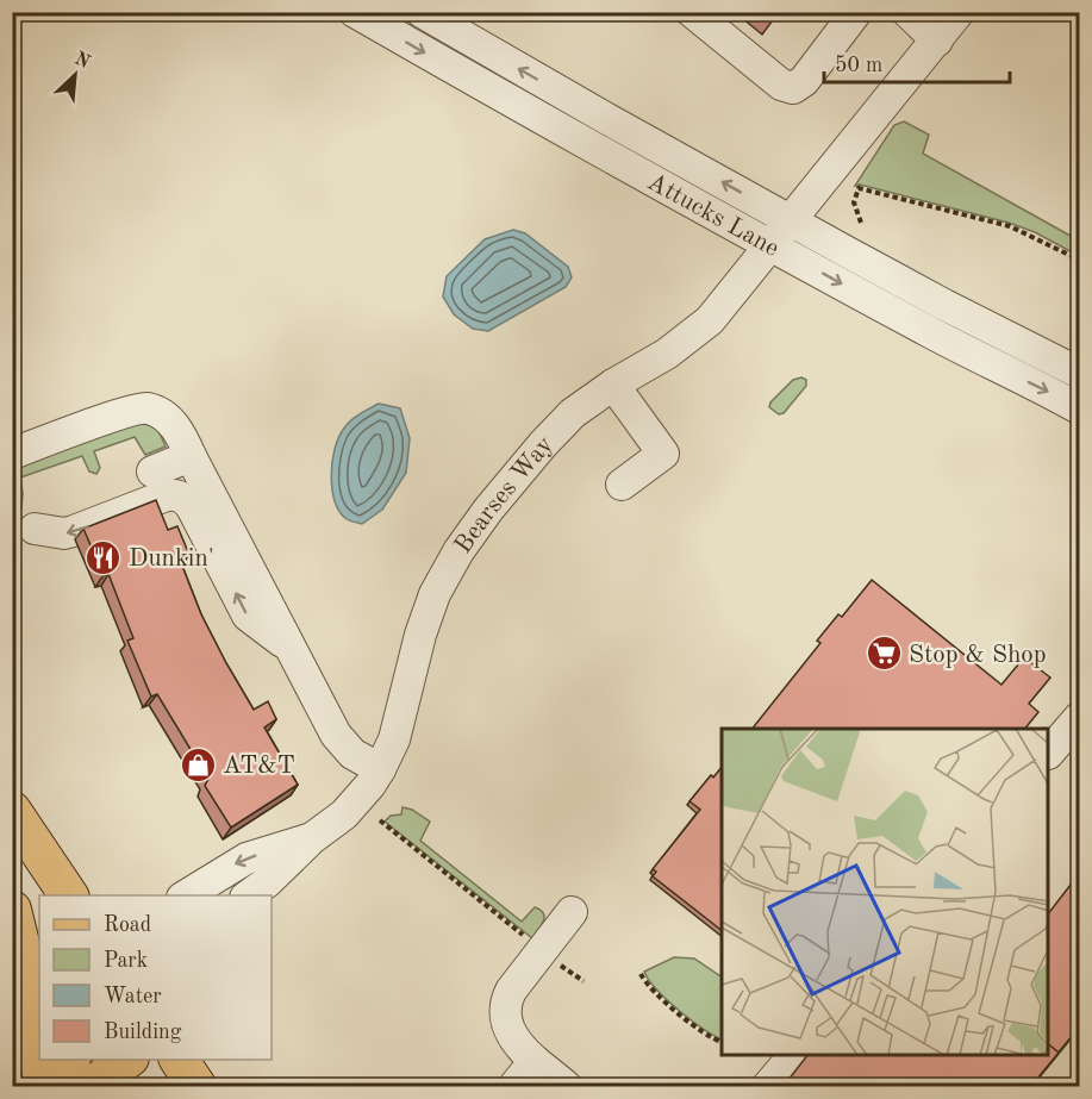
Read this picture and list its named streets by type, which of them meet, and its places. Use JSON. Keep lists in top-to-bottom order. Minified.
{"streets":{"street":["Attucks Lane","Bearses Way"]},"crossings":[["Attucks Lane","Bearses Way"]],"places":{"restaurant":["Dunkin'"],"supermarket":["Stop & Shop"],"shop":["AT&T"]},"legend":["Road","Park","Water","Building"],"scale_bar":"50 m","north":"top right"}
